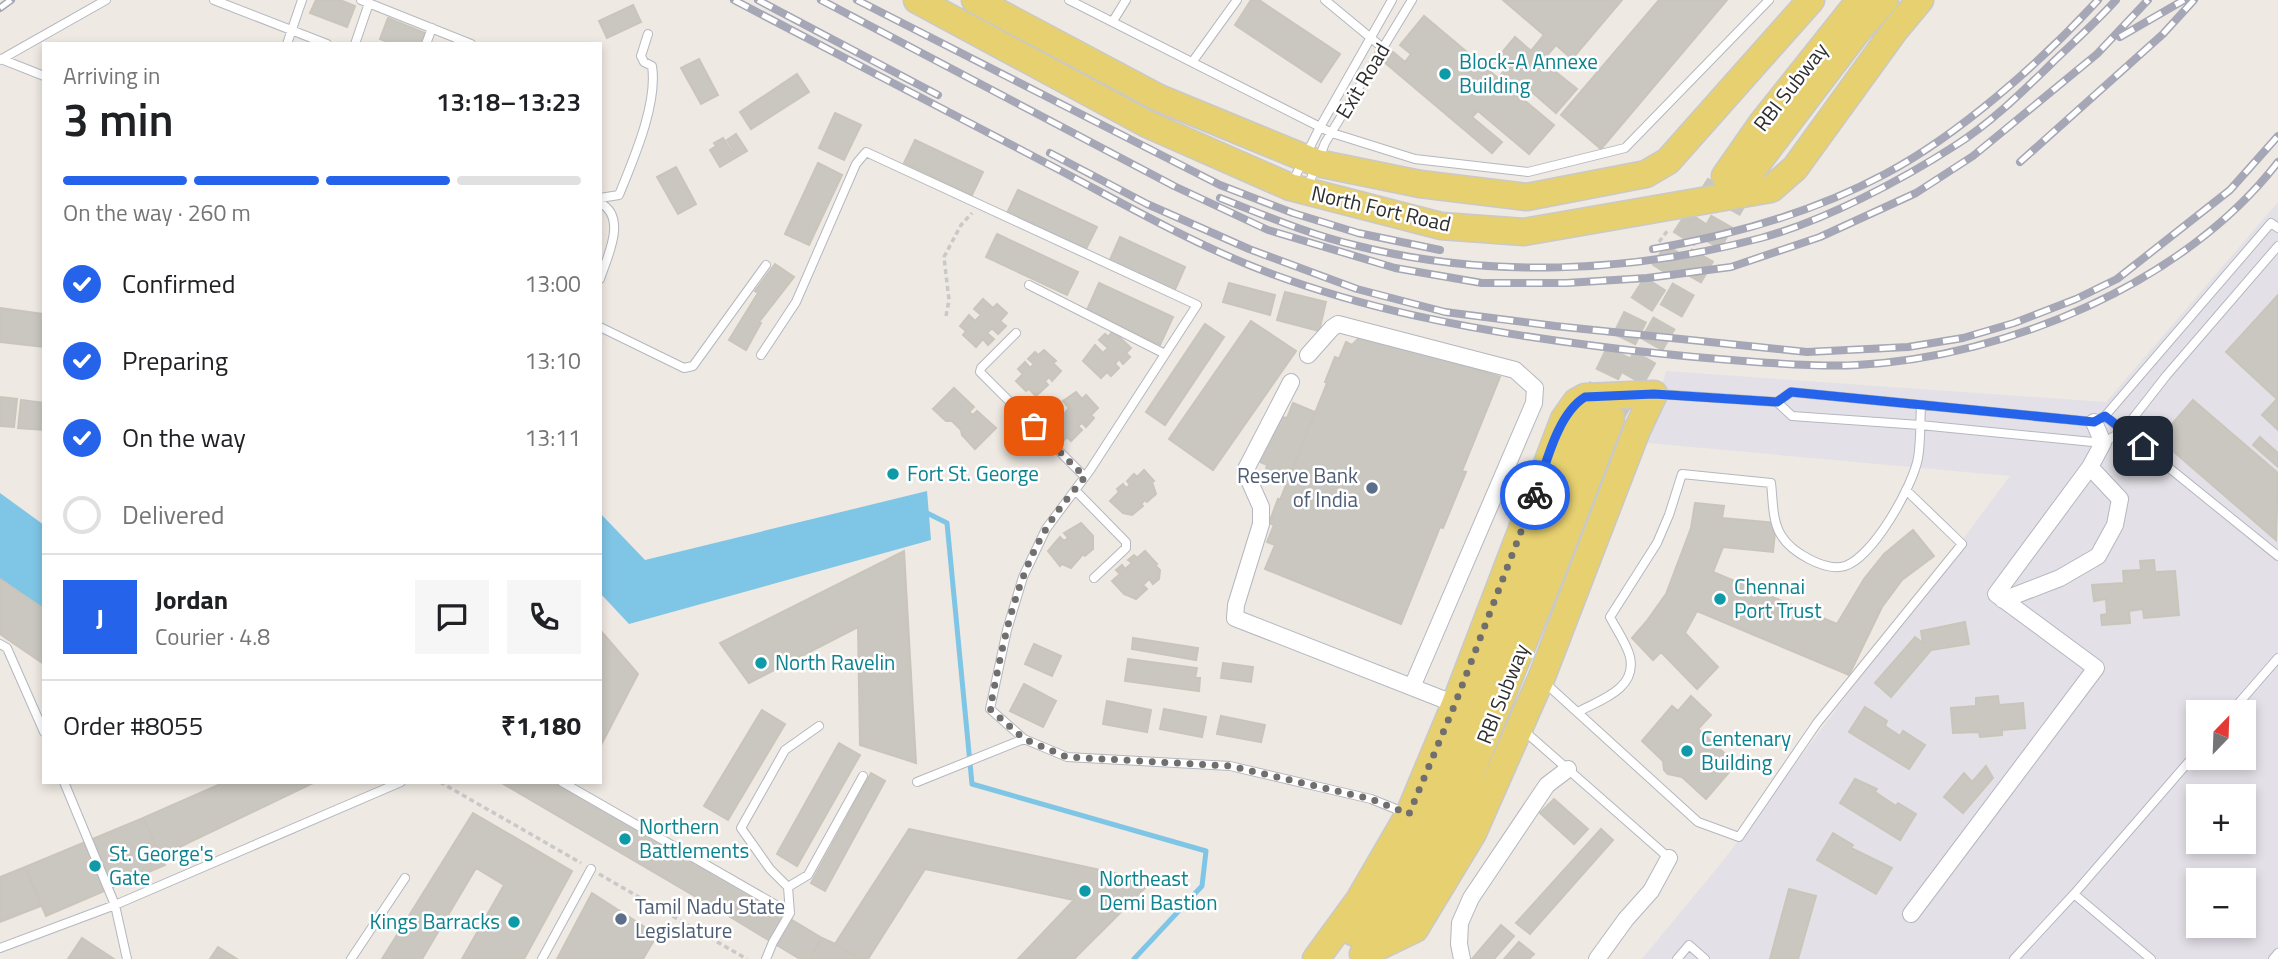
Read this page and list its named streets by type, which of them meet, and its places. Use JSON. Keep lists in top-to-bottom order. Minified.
{"streets":{"main road":["RBI Subway","North Fort Road"],"lane":["Exit Road"]},"crossings":[["Exit Road","North Fort Road"]],"places":["Block-A Annexe Building","Fort St. George","Reserve Bank of India","Chennai Port Trust","North Ravelin","Centenary Building","Northern Battlements","St. George's Gate","Northeast Demi Bastion","Tamil Nadu State Legislature","Kings Barracks"],"north":"top right","page":{"heading":["3 min","Arriving in","13:18–13:23"],"panel":["Jordan","Courier · 4.8","Order #8055","₹1,180"],"bar":"On the way · 260 m","list":[["Confirmed","13:00"],["Preparing","13:10"],["On the way","13:11"],"Delivered"],"round":"J","map_buttons":["+","−"]}}
